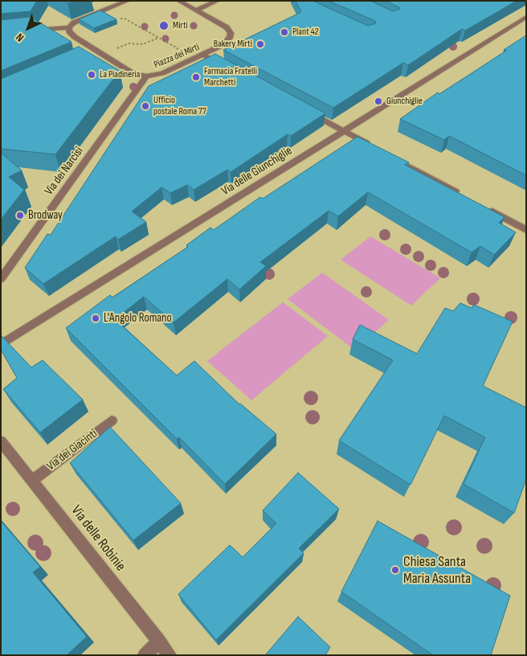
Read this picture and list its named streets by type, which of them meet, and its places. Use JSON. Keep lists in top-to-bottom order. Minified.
{"streets":{"street":["Piazza dei Mirti","Via dei Narcisi","Via delle Giunchiglie","Via dei Giacinti","Via delle Robinie"]},"crossings":[["Piazza dei Mirti","Via dei Narcisi"],["Via dei Giacinti","Via delle Robinie"]],"places":["Mirti","Plant 42","Bakery Mirti","La Piadineria","Farmacia Fratelli Marchetti","Giunchiglie","Ufficio postale Roma 77","Brodway","L'Angolo Romano","Chiesa Santa Maria Assunta"],"north":"bottom left"}
